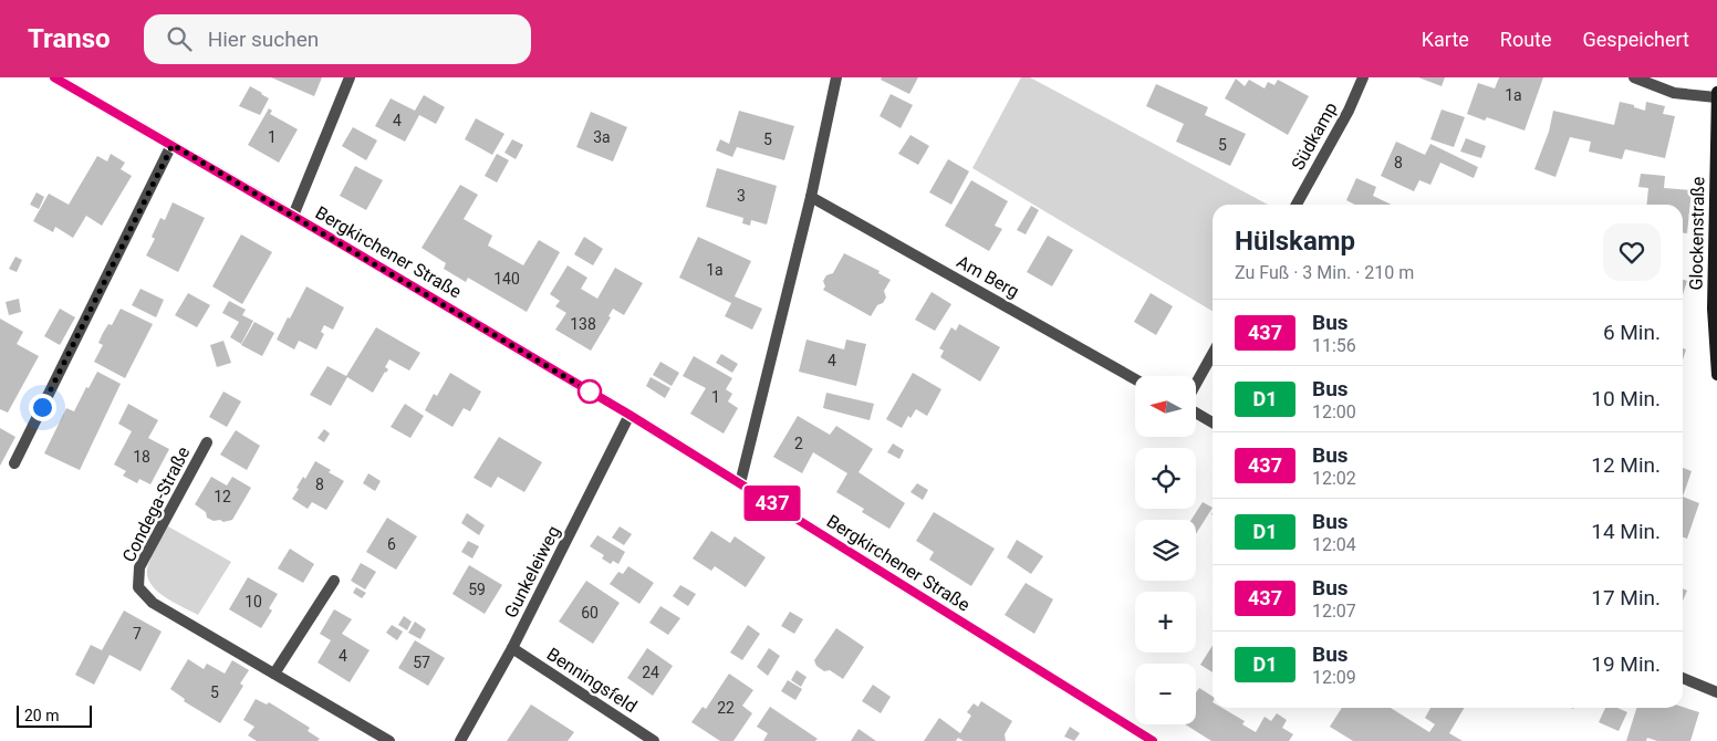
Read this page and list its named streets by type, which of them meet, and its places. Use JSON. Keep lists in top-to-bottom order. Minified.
{"streets":{"street":["Südkamp","Glockenstraße","Bergkirchener Straße","Am Berg","Condega-Straße","Gunkeleiweg","Benningsfeld"]},"crossings":[["Bergkirchener Straße","Gunkeleiweg"],["Gunkeleiweg","Benningsfeld"]],"lines":["bus line 437"],"house_numbers":["1a","4","1","3a","5","5","8","3","1a","140","138","4","1","2","18","8","12","6","59","10","60","7","4","57","24","5","22"],"scale_bar":"20 m","north":"left","page":{"header":"Transo","search":"Hier suchen","nav":["Karte","Route","Gespeichert"],"on_map":"437","heading":["Hülskamp","Zu Fuß · 3 Min. · 210 m"],"list":[{"mark":"437","name":"Bus","note":"11:56","value":"6 Min."},{"mark":"D1","name":"Bus","note":"12:00","value":"10 Min."},{"mark":"437","name":"Bus","note":"12:02","value":"12 Min."},{"mark":"D1","name":"Bus","note":"12:04","value":"14 Min."},{"mark":"437","name":"Bus","note":"12:07","value":"17 Min."},{"mark":"D1","name":"Bus","note":"12:09","value":"19 Min."}],"map_buttons":["+","−"],"scale":"20 m"}}
